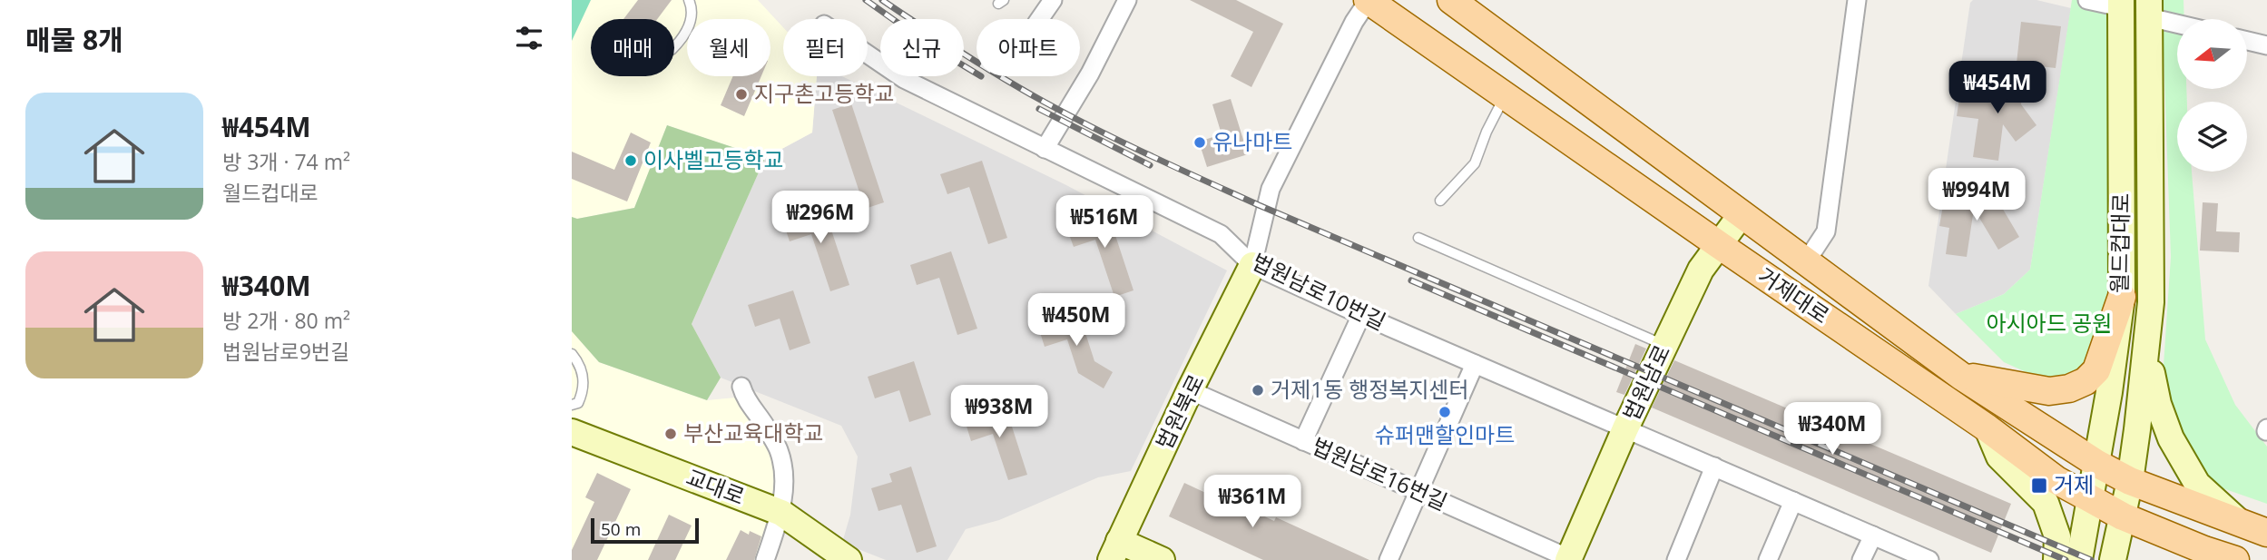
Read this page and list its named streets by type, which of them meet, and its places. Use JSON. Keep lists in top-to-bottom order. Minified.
{"streets":{"main road":["월드컵대로","거제대로","법원남로","법원북로","교대로"],"street":["법원남로10번길","법원남로16번길"]},"crossings":[["월드컵대로","거제대로"],["법원남로10번길","법원남로"],["법원남로10번길","법원북로"],["거제대로","법원남로"],["법원남로","법원남로16번길"],["법원북로","법원남로16번길"]],"parks":["아시아드 공원"],"places":{"other":["지구촌고등학교","유나마트","이사벨고등학교","거제1동 행정복지센터","슈퍼맨할인마트","부산교육대학교"],"transit":["거제"]},"scale_bar":"50 m","north":"left","page":{"heading":"매물 8개","chip":["매매","월세","필터","신규","아파트"],"price":["₩454M","₩994M","₩296M","₩516M","₩450M","₩938M","₩340M","₩361M"],"list":[{"name":"₩454M","note":"방 3개 · 74 m² · 월드컵대로"},{"name":"₩340M","note":"방 2개 · 80 m² · 법원남로9번길"}],"scale":"50 m"}}
